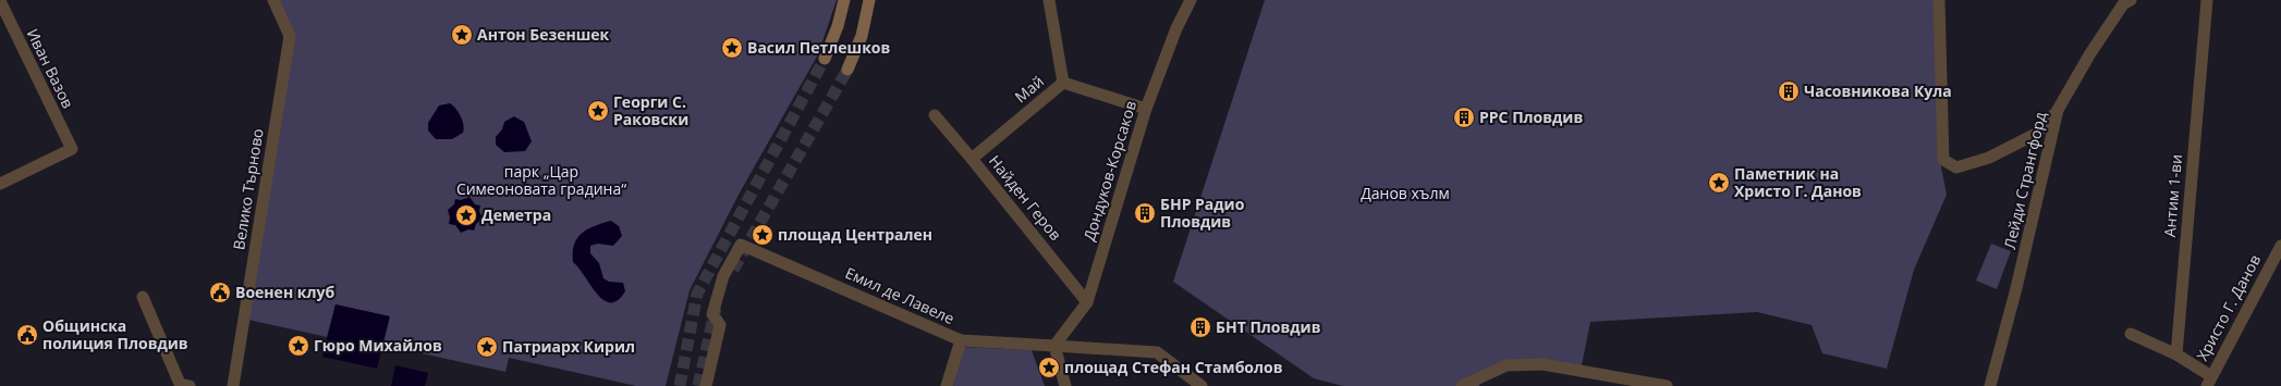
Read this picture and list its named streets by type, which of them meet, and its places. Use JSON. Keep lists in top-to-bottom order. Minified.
{"streets":{"street":["Иван Вазов","Май","Дондуков-Корсаков","Лейди Странгфорд","Велико Търново","Антим 1-ви","Найден Геров","Емил де Лавеле","Христо Г. Данов"]},"crossings":[["Май","Найден Геров"],["Дондуков-Корсаков","Найден Геров"],["Дондуков-Корсаков","Емил де Лавеле"]],"parks":["парк „Цар Симеоновата градина“","Данов хълм"],"places":{"place":["Антон Безеншек","Васил Петлешков","Георги С. Раковски","Паметник на Христо Г. Данов","Деметра","площад Централен","Гюро Михайлов","Патриарх Кирил","площад Стефан Стамболов"],"building":["Часовникова Кула","РРС Пловдив","БНР Радио Пловдив","БНТ Пловдив"],"public building":["Военен клуб","Общинска полиция Пловдив"]}}
